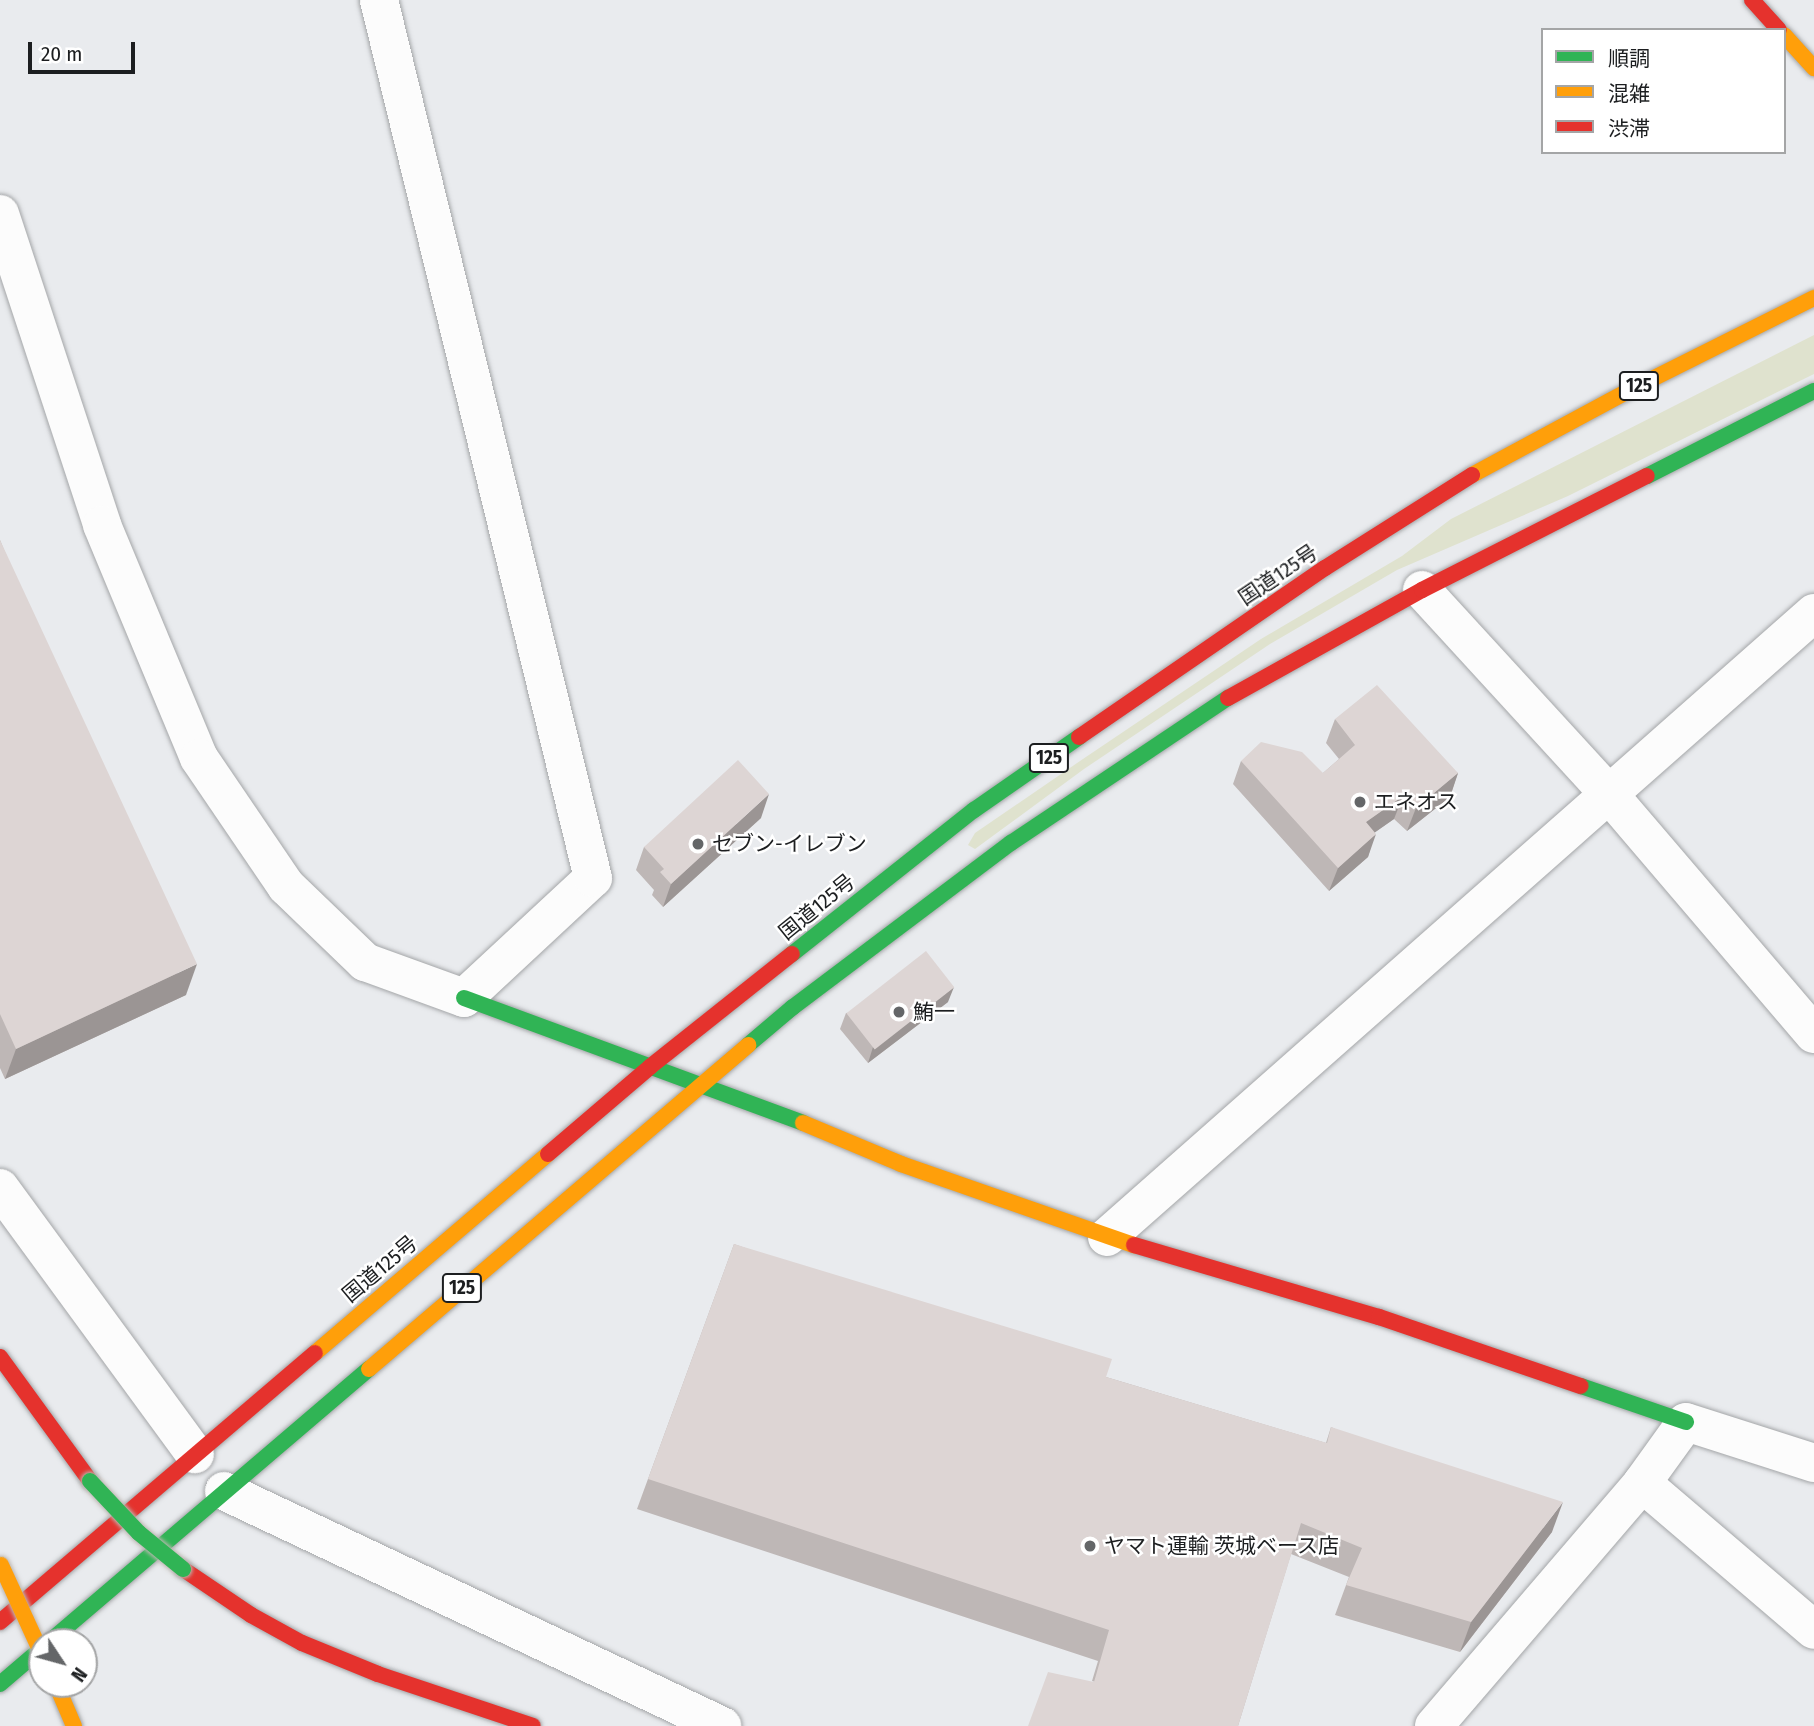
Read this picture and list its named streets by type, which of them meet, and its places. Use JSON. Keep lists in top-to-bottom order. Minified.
{"streets":{"main road":["125","国道125号"]},"places":["エネオス","セブン-イレブン","鮪一","ヤマト運輸 茨城ベース店"],"legend":["順調","混雑","渋滞"],"scale_bar":"20 m","north":"bottom right"}
